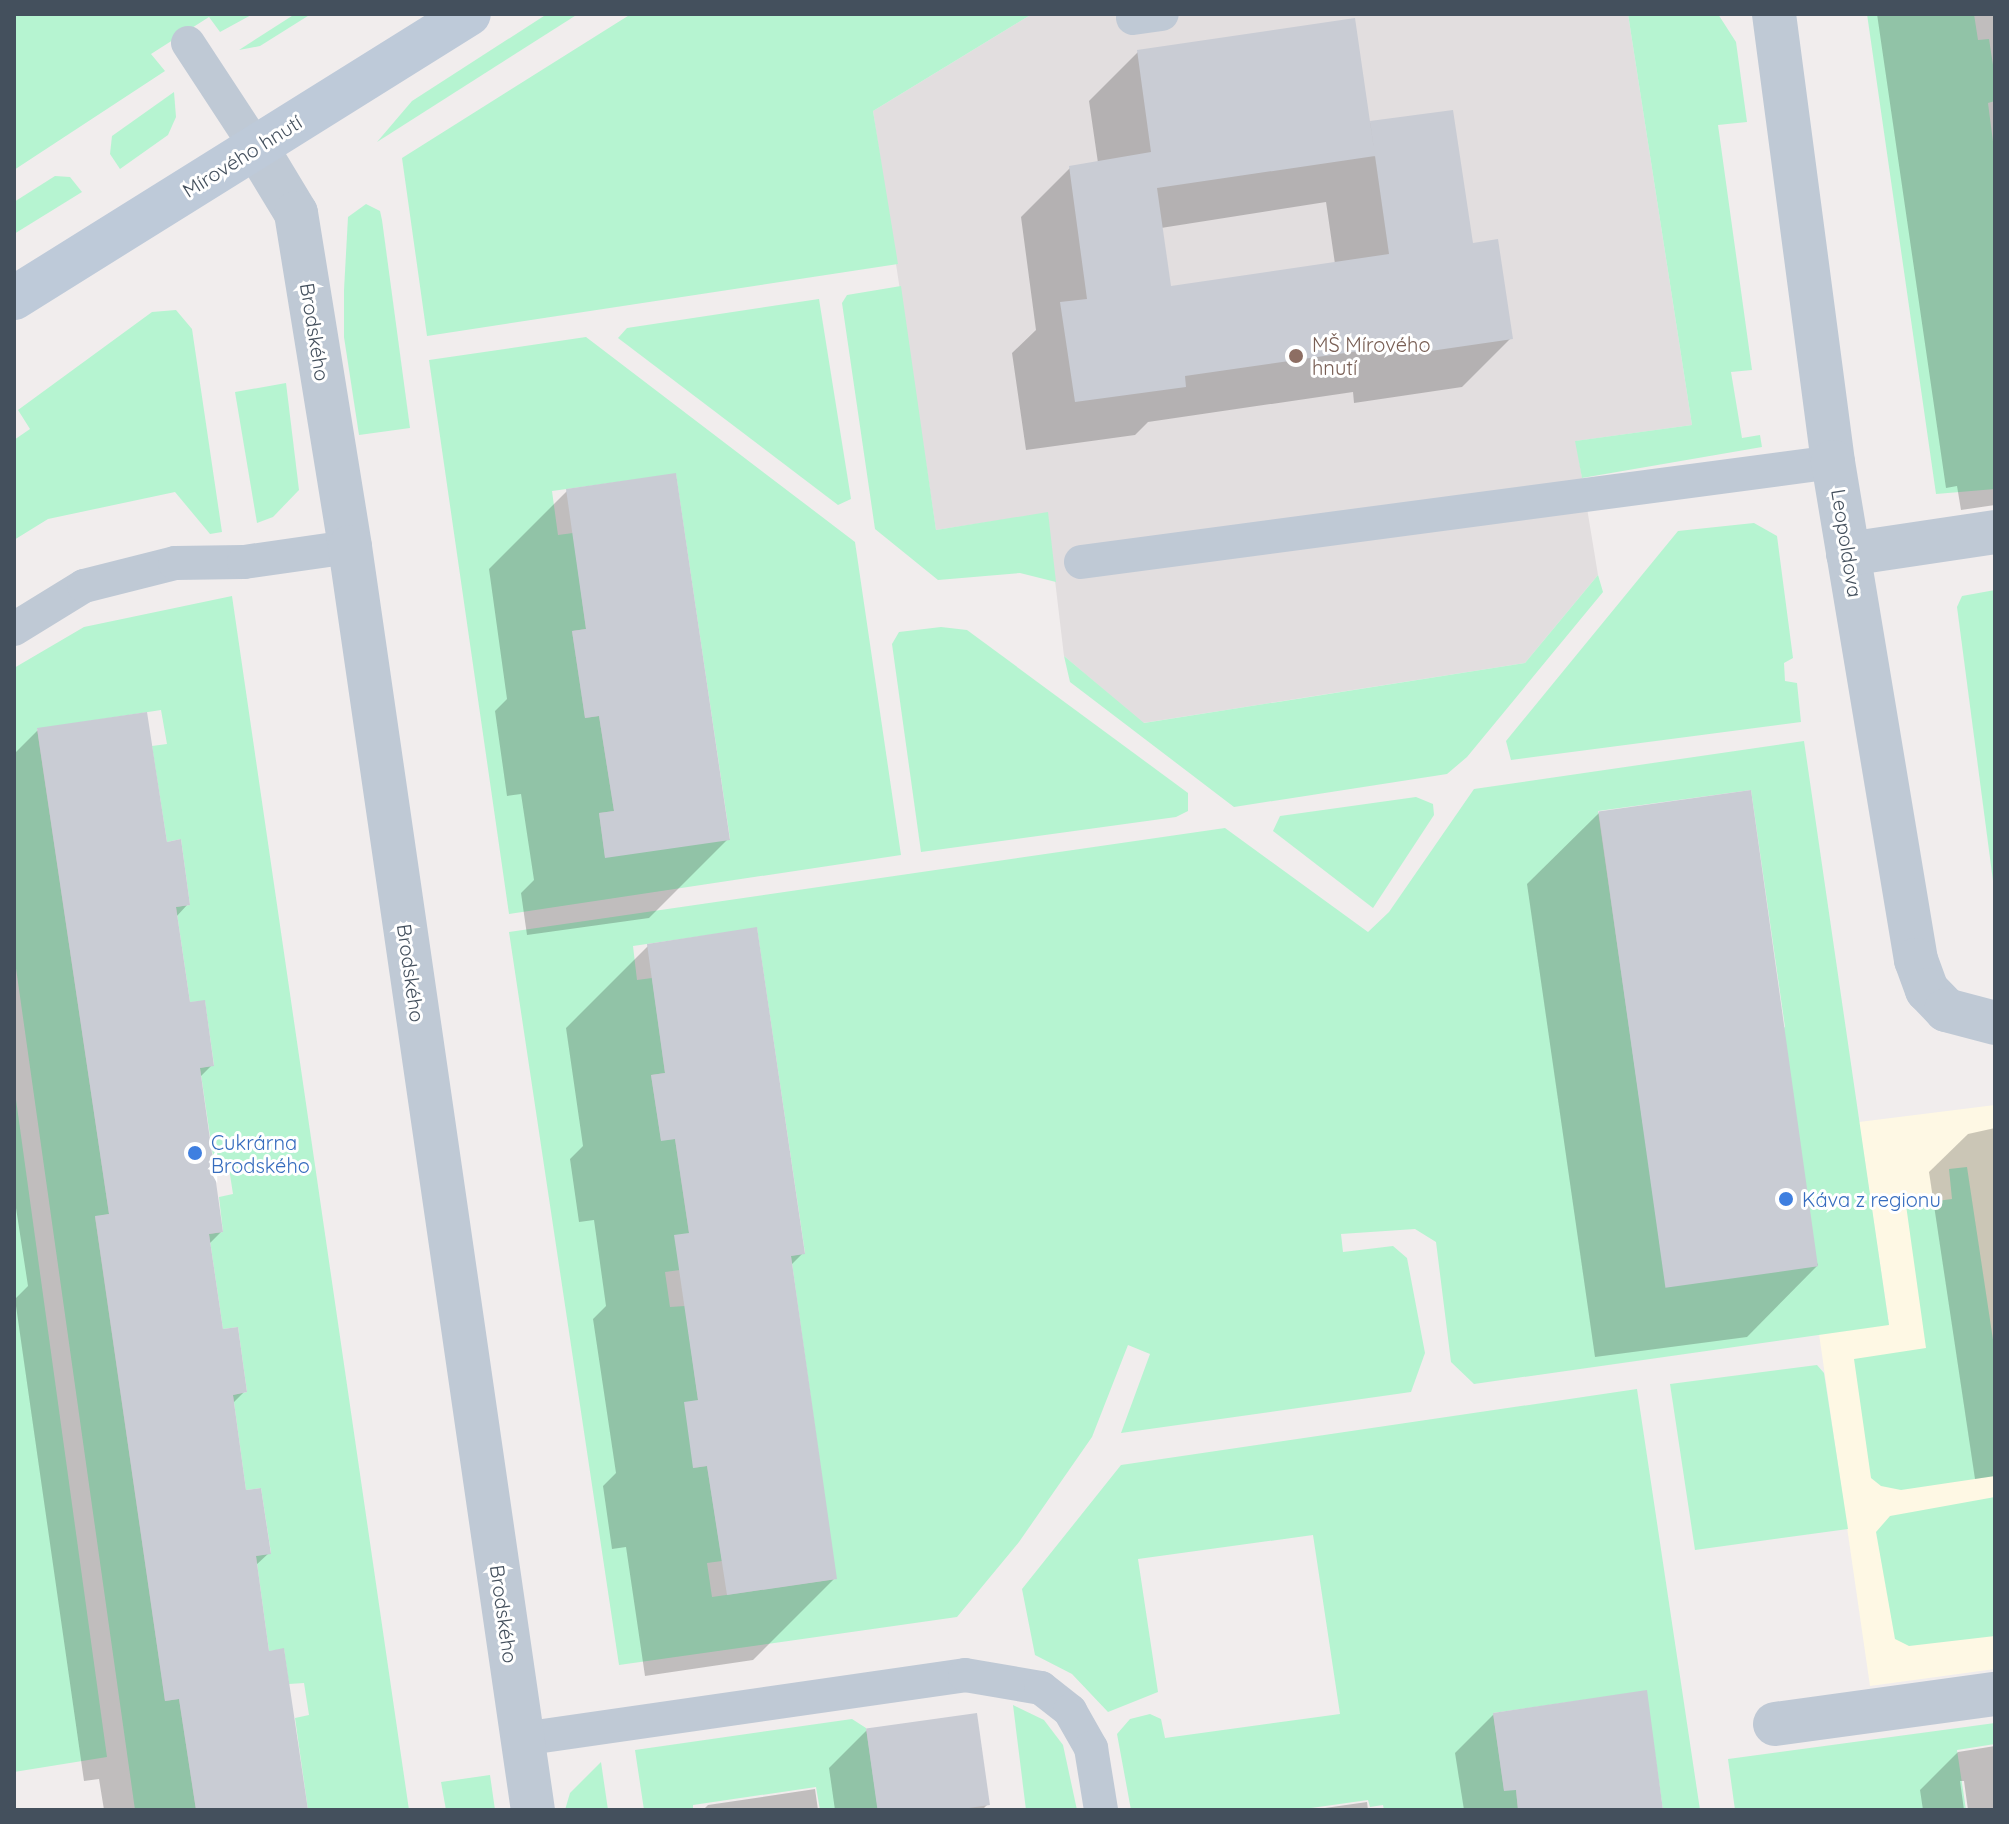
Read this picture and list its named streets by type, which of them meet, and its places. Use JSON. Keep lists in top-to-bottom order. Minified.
{"streets":{"main road":["Mírového hnutí"],"street":["Brodského","Leopoldova"]},"crossings":[["Mírového hnutí","Brodského"]],"places":["MŠ Mírového hnutí","Cukrárna Brodského","Káva z regionu"]}
